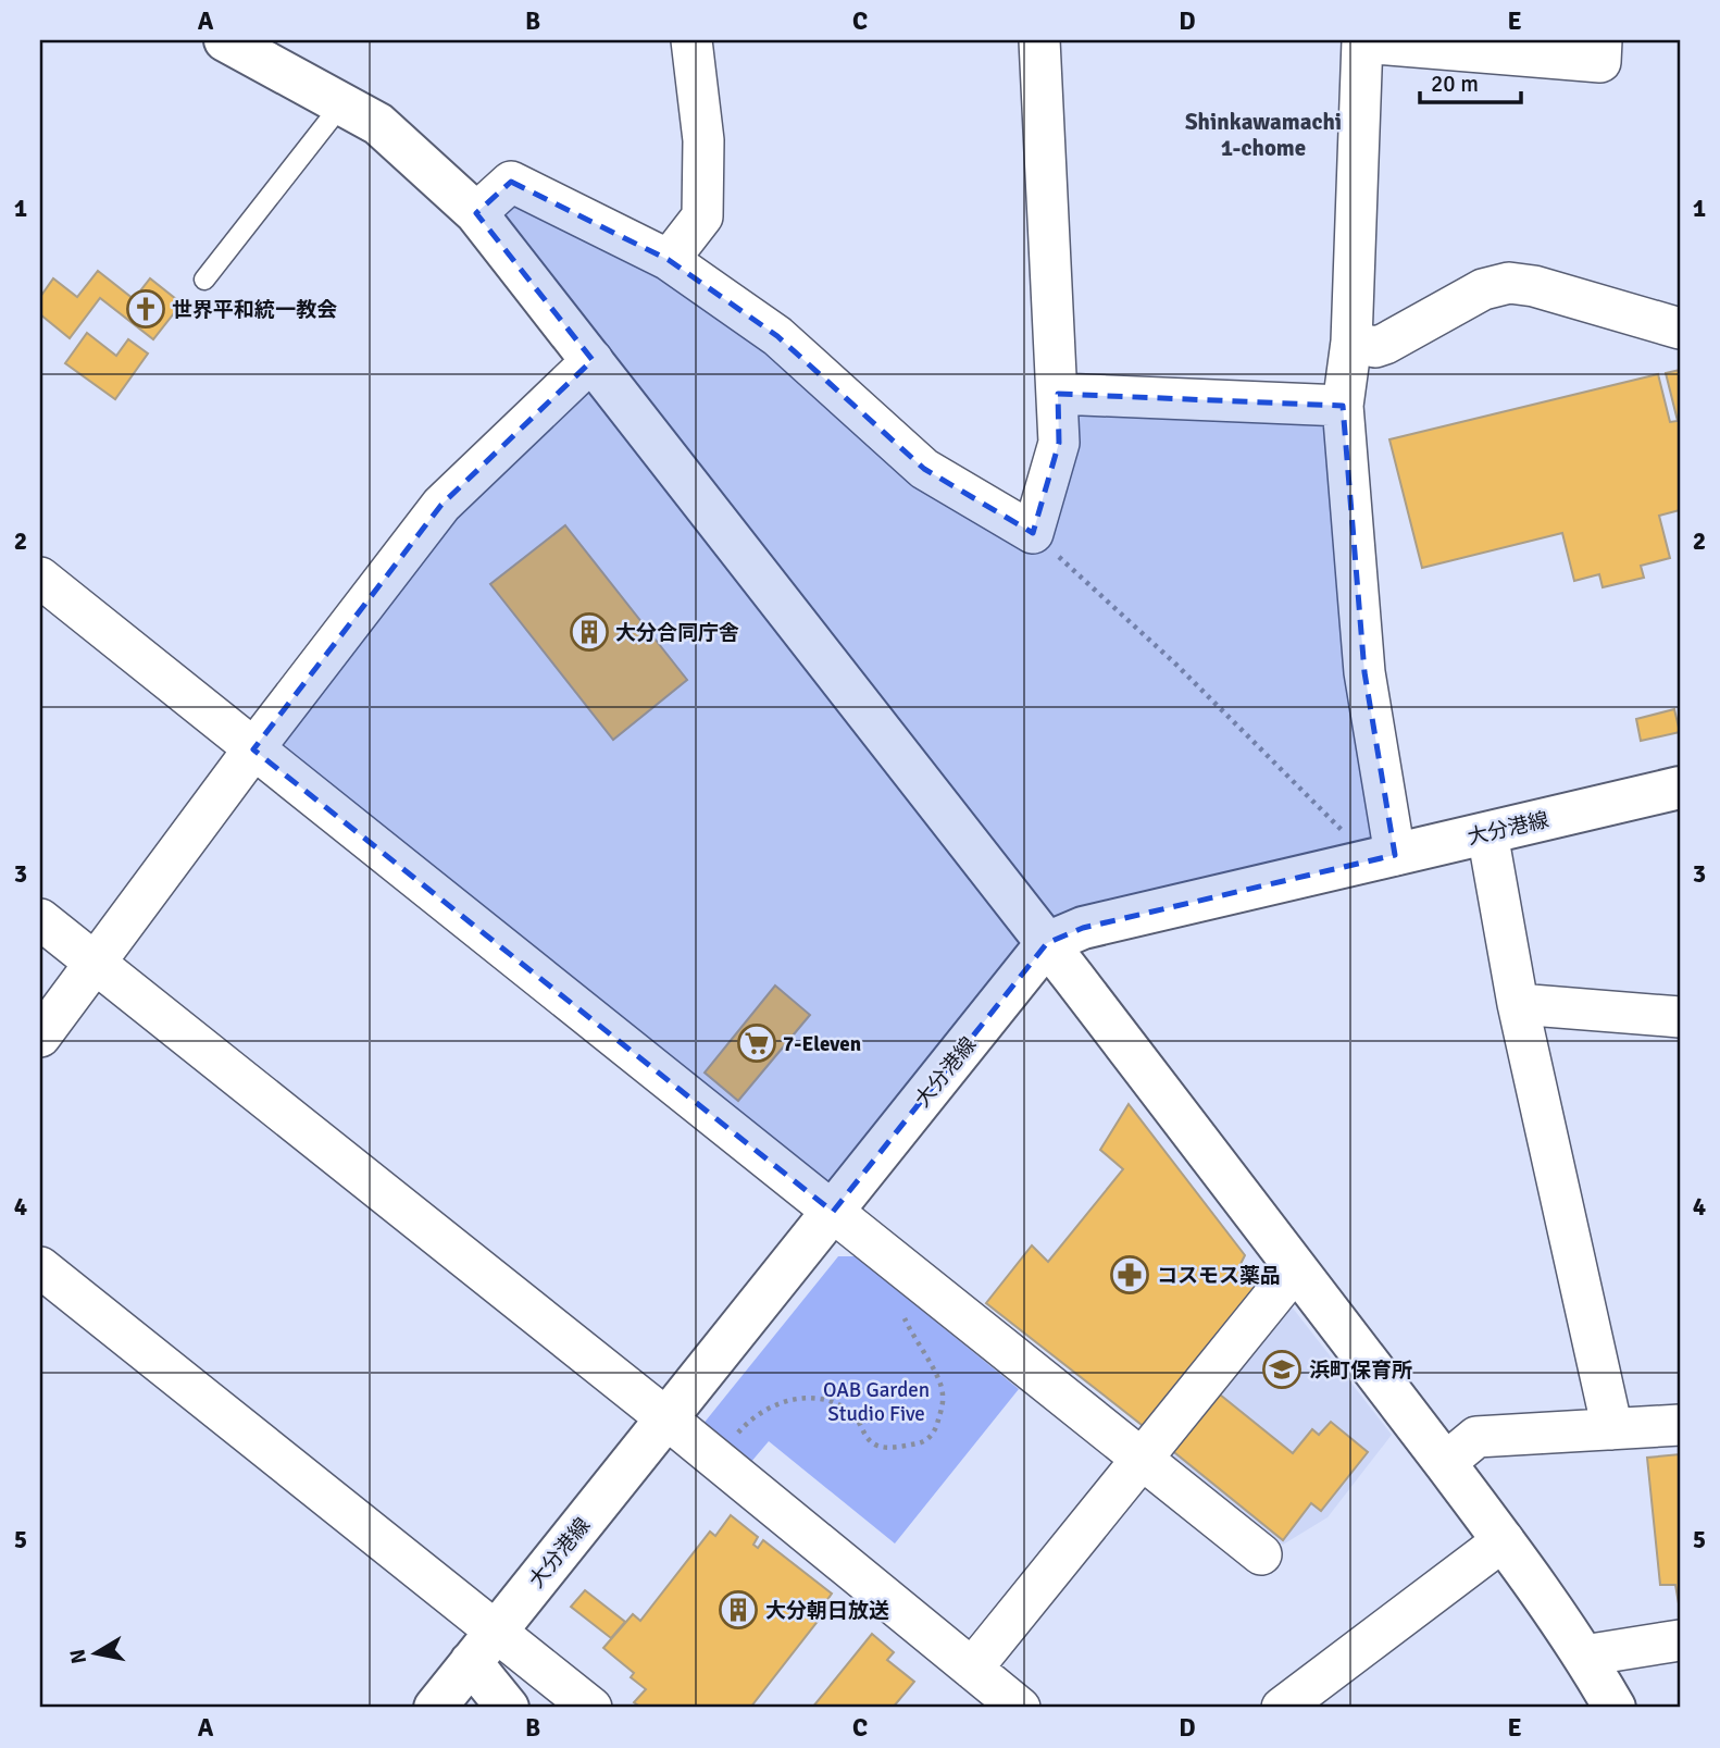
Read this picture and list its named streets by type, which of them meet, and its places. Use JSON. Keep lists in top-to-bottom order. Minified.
{"streets":{"street":["大分港線"]},"districts":["Shinkawamachi 1-chome"],"parks":["OAB Garden Studio Five"],"places":{"church":["世界平和統一教会"],"building":["大分合同庁舎","大分朝日放送"],"supermarket":["7-Eleven"],"pharmacy":["コスモス薬品"],"school or university":["浜町保育所"]},"scale_bar":"20 m","north":"left","grid":{"columns":["A","B","C","D","E"],"rows":["1","2","3","4","5"]}}
